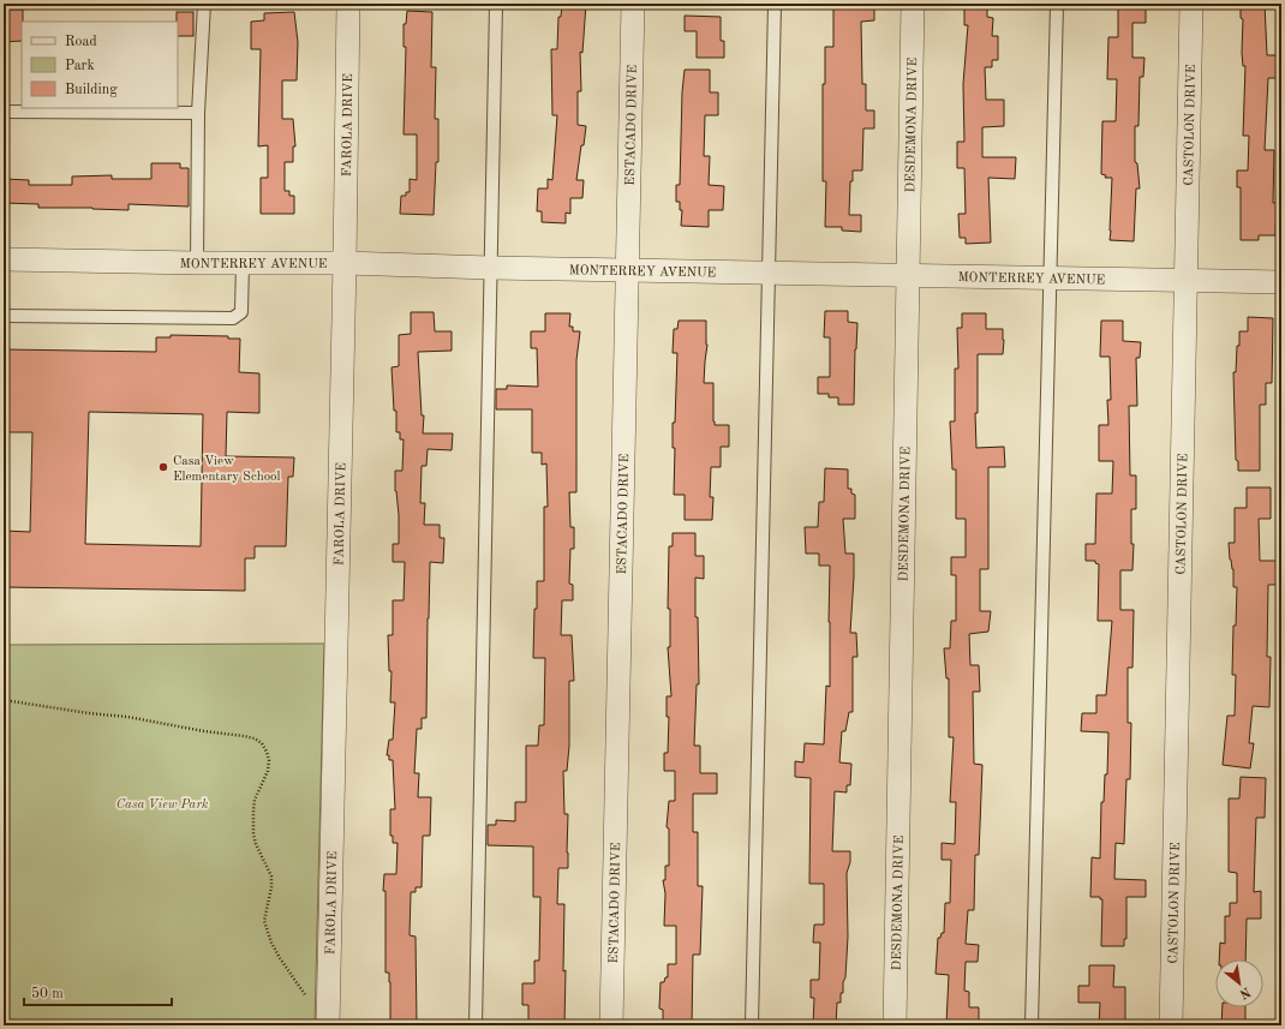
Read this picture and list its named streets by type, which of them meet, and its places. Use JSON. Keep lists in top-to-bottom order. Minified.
{"streets":{"street":["FAROLA DRIVE","ESTACADO DRIVE","DESDEMONA DRIVE","CASTOLON DRIVE","MONTERREY AVENUE"]},"crossings":[["FAROLA DRIVE","MONTERREY AVENUE"],["ESTACADO DRIVE","MONTERREY AVENUE"],["DESDEMONA DRIVE","MONTERREY AVENUE"],["CASTOLON DRIVE","MONTERREY AVENUE"]],"parks":["Casa View Park"],"places":["Casa View Elementary School"],"legend":["Road","Park","Building"],"scale_bar":"50 m","north":"bottom right"}
